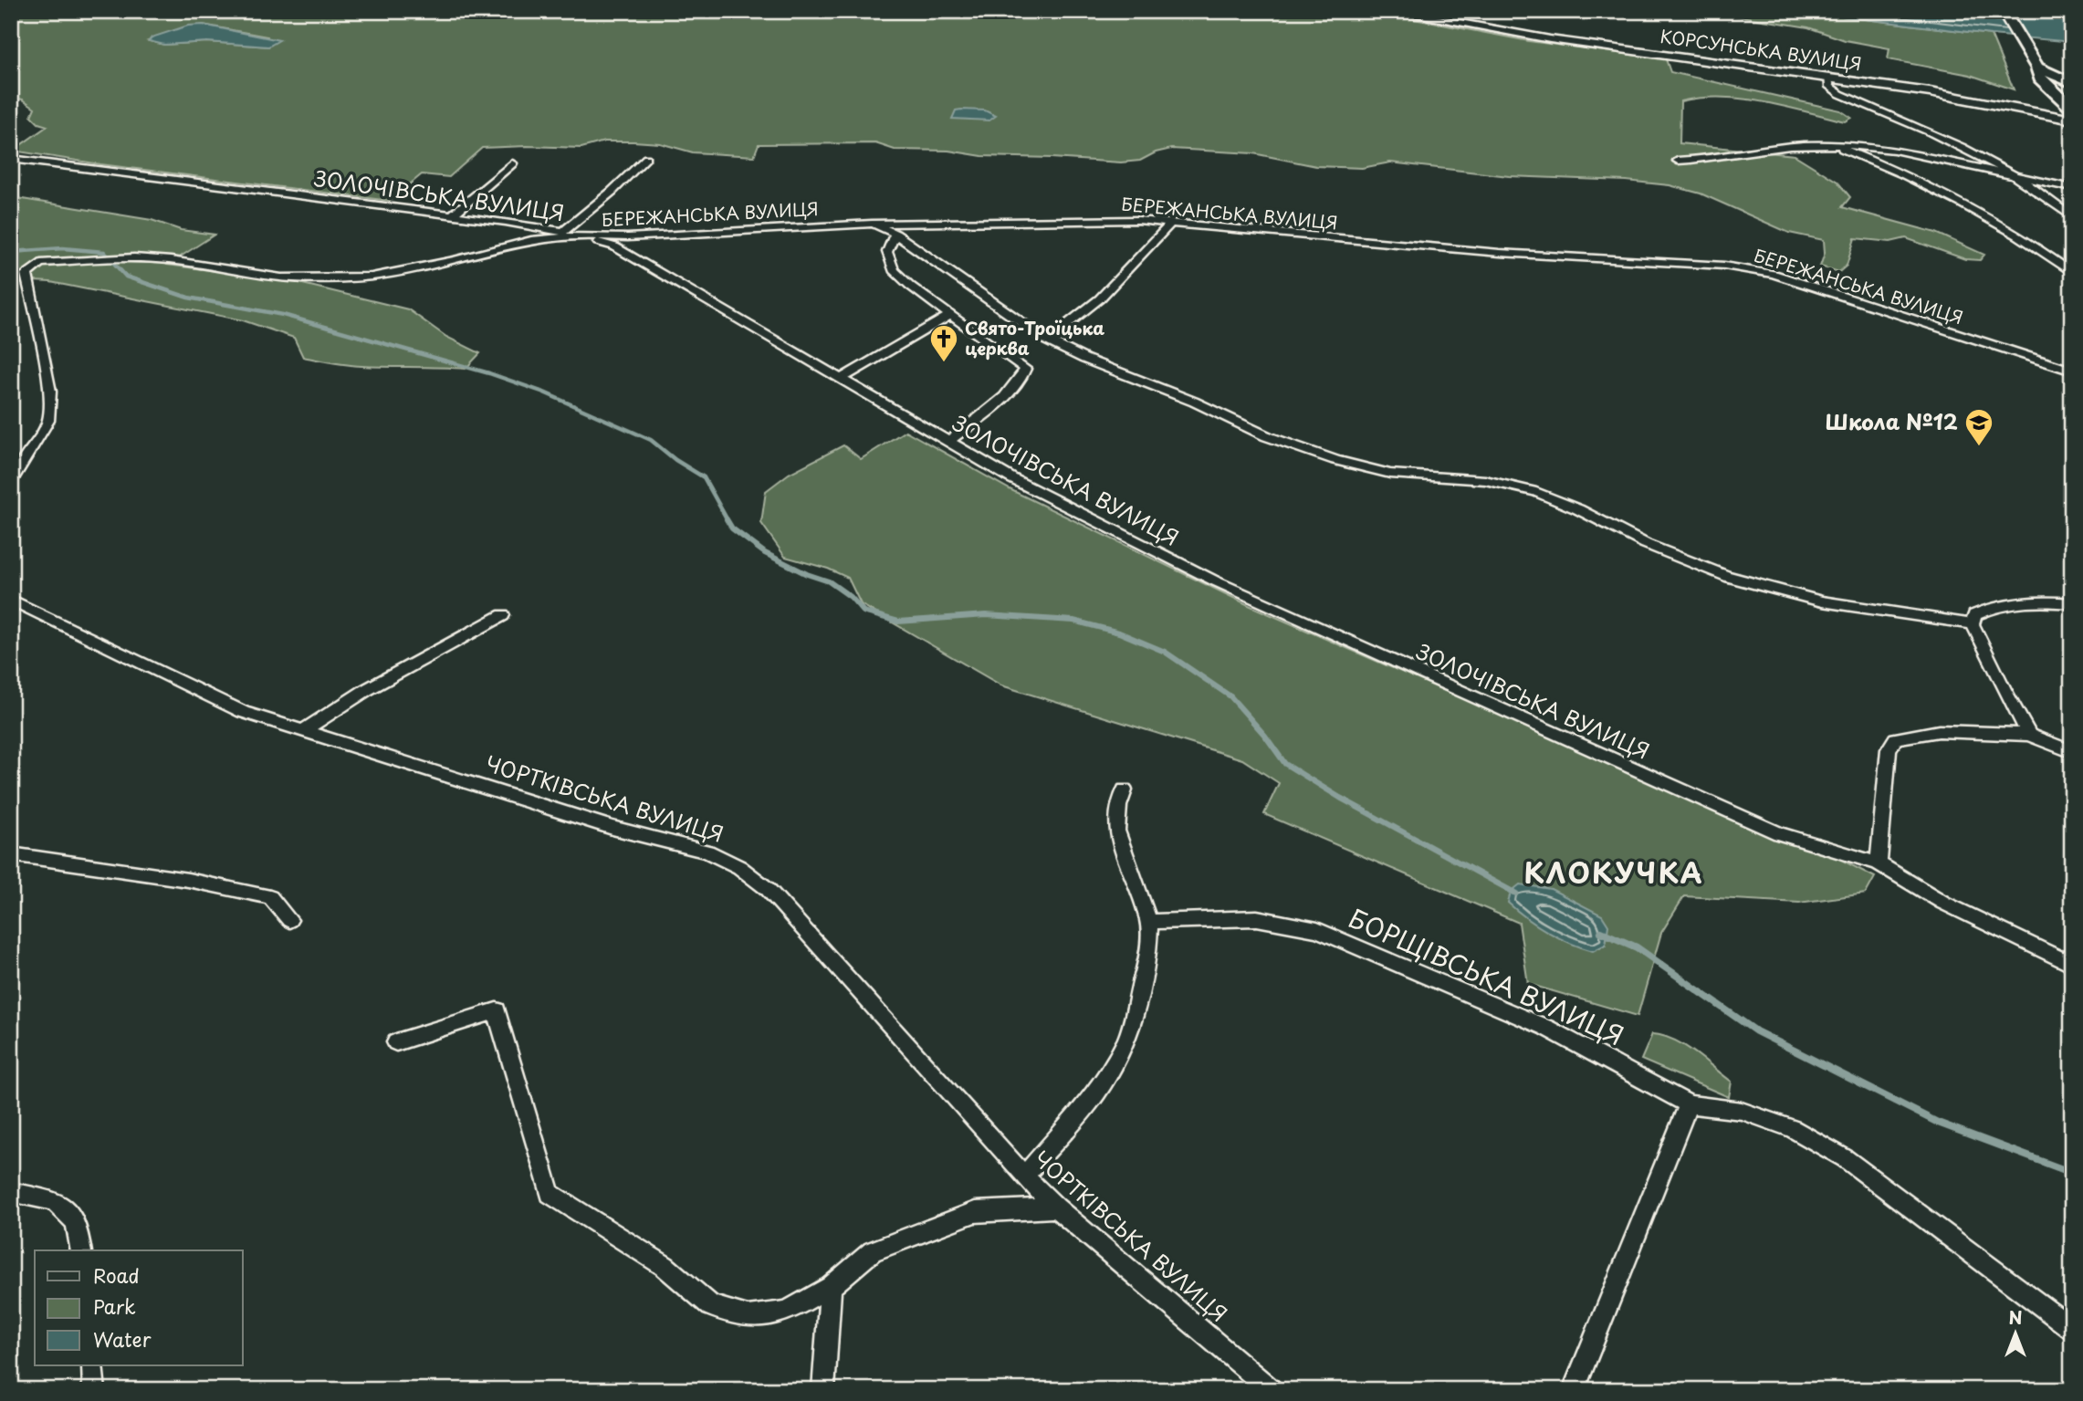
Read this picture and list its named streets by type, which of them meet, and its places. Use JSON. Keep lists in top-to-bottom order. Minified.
{"streets":{"main road":["КОРСУНСЬКА ВУЛИЦЯ"],"street":["ЗОЛОЧІВСЬКА ВУЛИЦЯ","БЕРЕЖАНСЬКА ВУЛИЦЯ","ЧОРТКІВСЬКА ВУЛИЦЯ","БОРЩІВСЬКА ВУЛИЦЯ"]},"crossings":[["ЗОЛОЧІВСЬКА ВУЛИЦЯ","БЕРЕЖАНСЬКА ВУЛИЦЯ"]],"districts":["КЛОКУЧКА"],"places":{"church":["Свято-Троїцька церква"],"school or university":["Школа №12"]},"legend":["Road","Park","Water"],"north":"top"}
